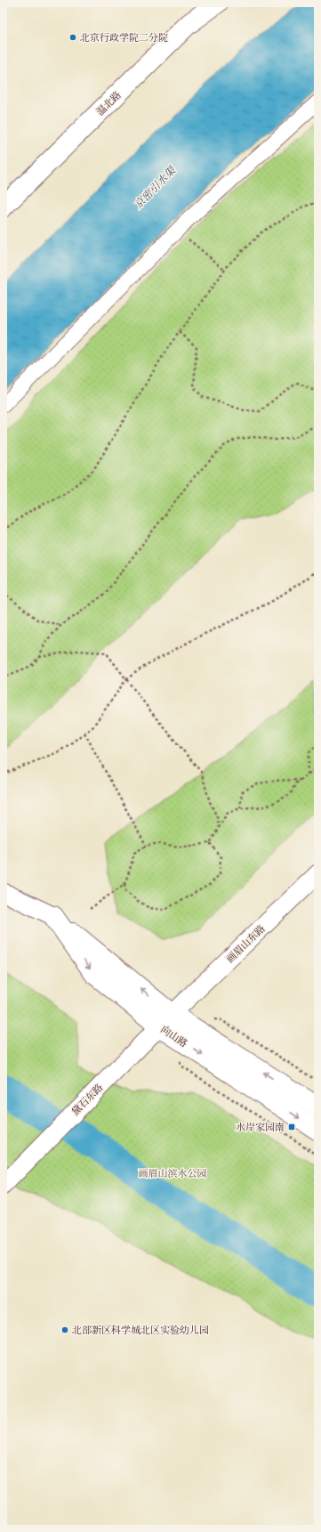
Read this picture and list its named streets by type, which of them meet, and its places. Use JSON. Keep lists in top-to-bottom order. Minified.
{"streets":{"main road":["温北路","向山路"],"street":["画眉山东路","黛石东路"]},"crossings":[["画眉山东路","向山路"],["画眉山东路","黛石东路"],["向山路","黛石东路"]],"water":["京密引水渠"],"parks":["画眉山滨水公园"],"places":{"other":["北京行政学院二分院","北部新区科学城北区实验幼儿园"],"transit":["水岸家园南"]}}
